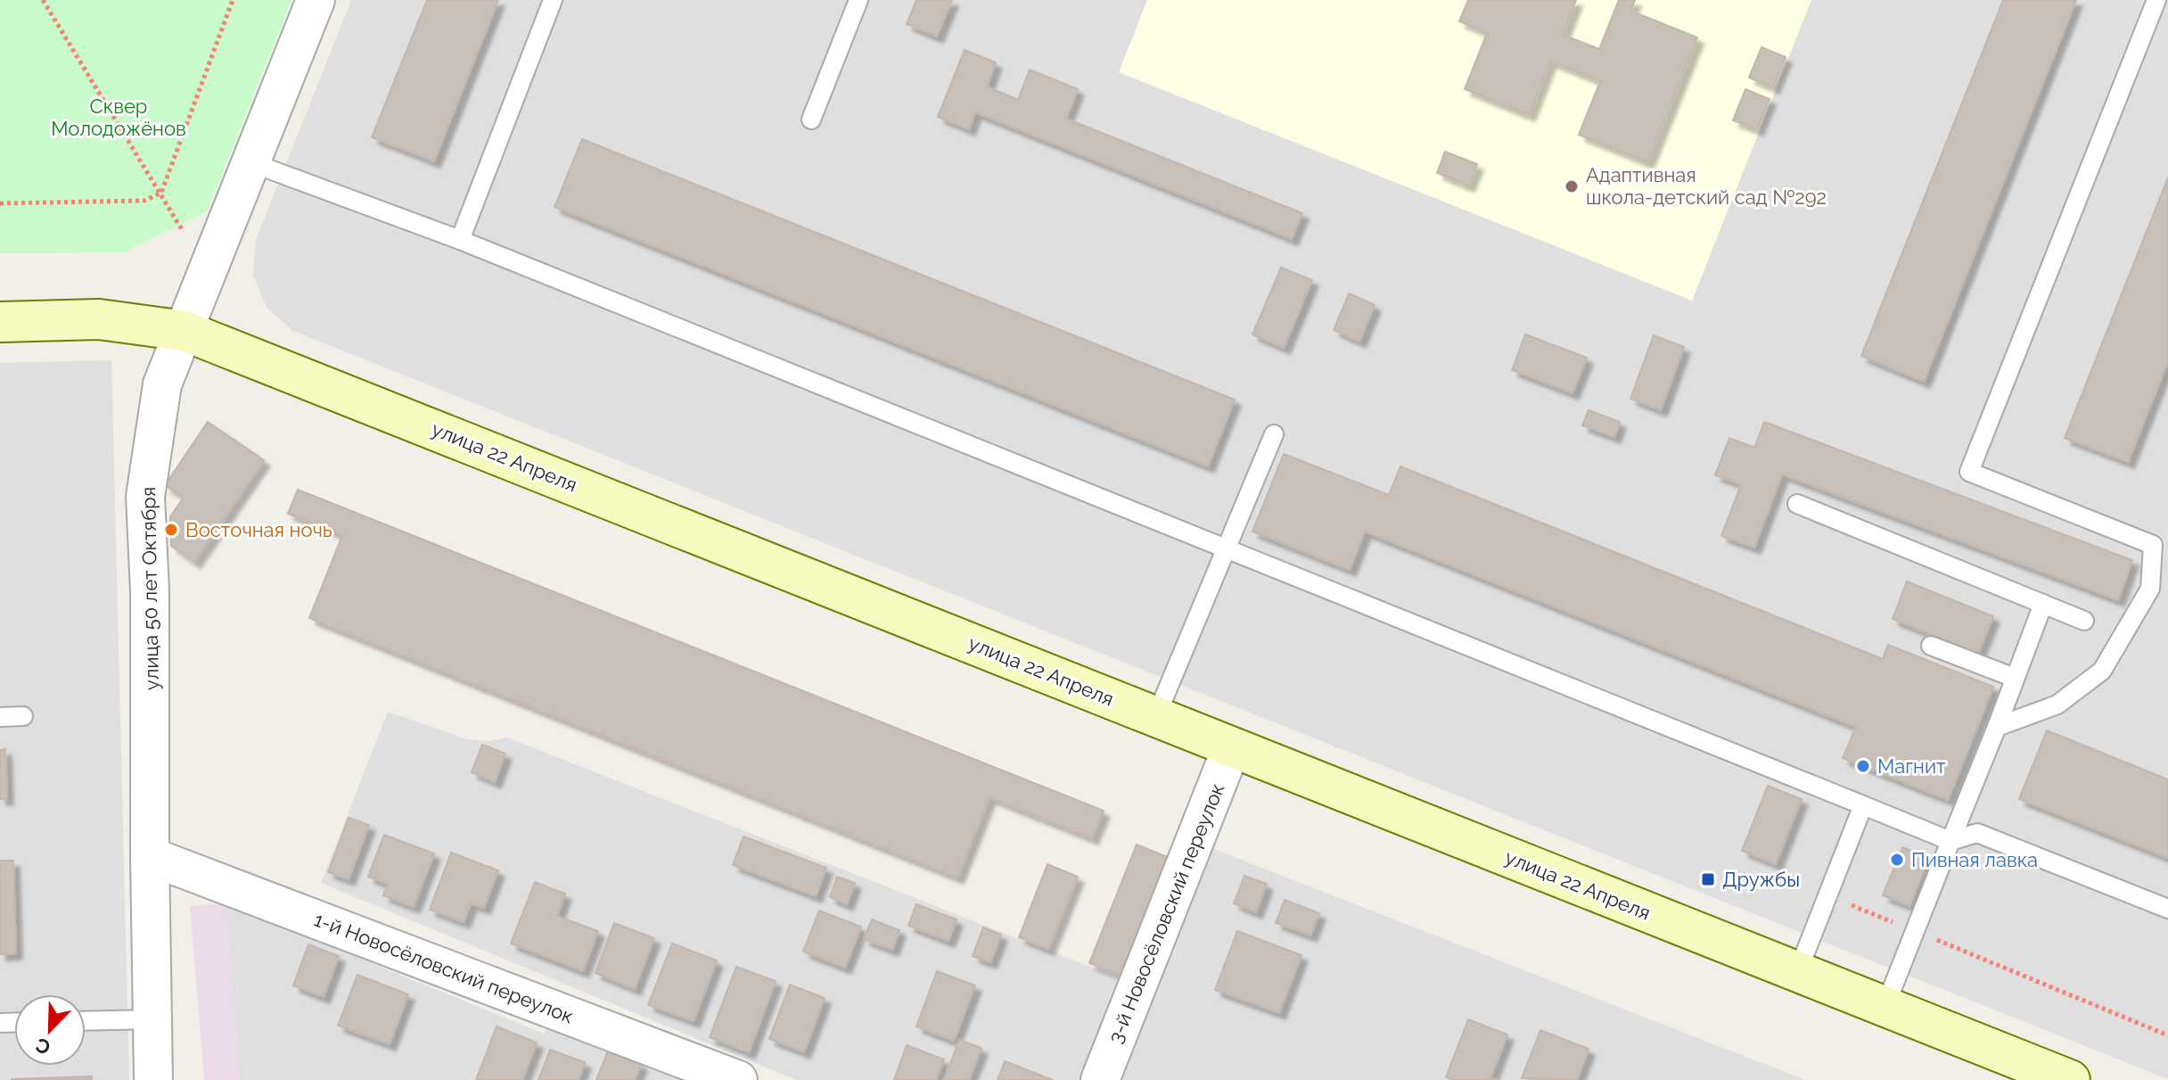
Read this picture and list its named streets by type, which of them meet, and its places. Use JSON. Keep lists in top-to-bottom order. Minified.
{"streets":{"main road":["улица 22 Апреля"],"street":["улица 50 лет Октября","3-й Новосёловский переулок","1-й Новосёловский переулок"]},"crossings":[["улица 22 Апреля","улица 50 лет Октября"],["улица 22 Апреля","3-й Новосёловский переулок"],["улица 50 лет Октября","1-й Новосёловский переулок"]],"parks":["Сквер Молодожёнов"],"places":{"other":["Адаптивная школа-детский сад №292","Восточная ночь","Магнит","Пивная лавка"],"transit":["Дружбы"]},"north":"bottom left"}
